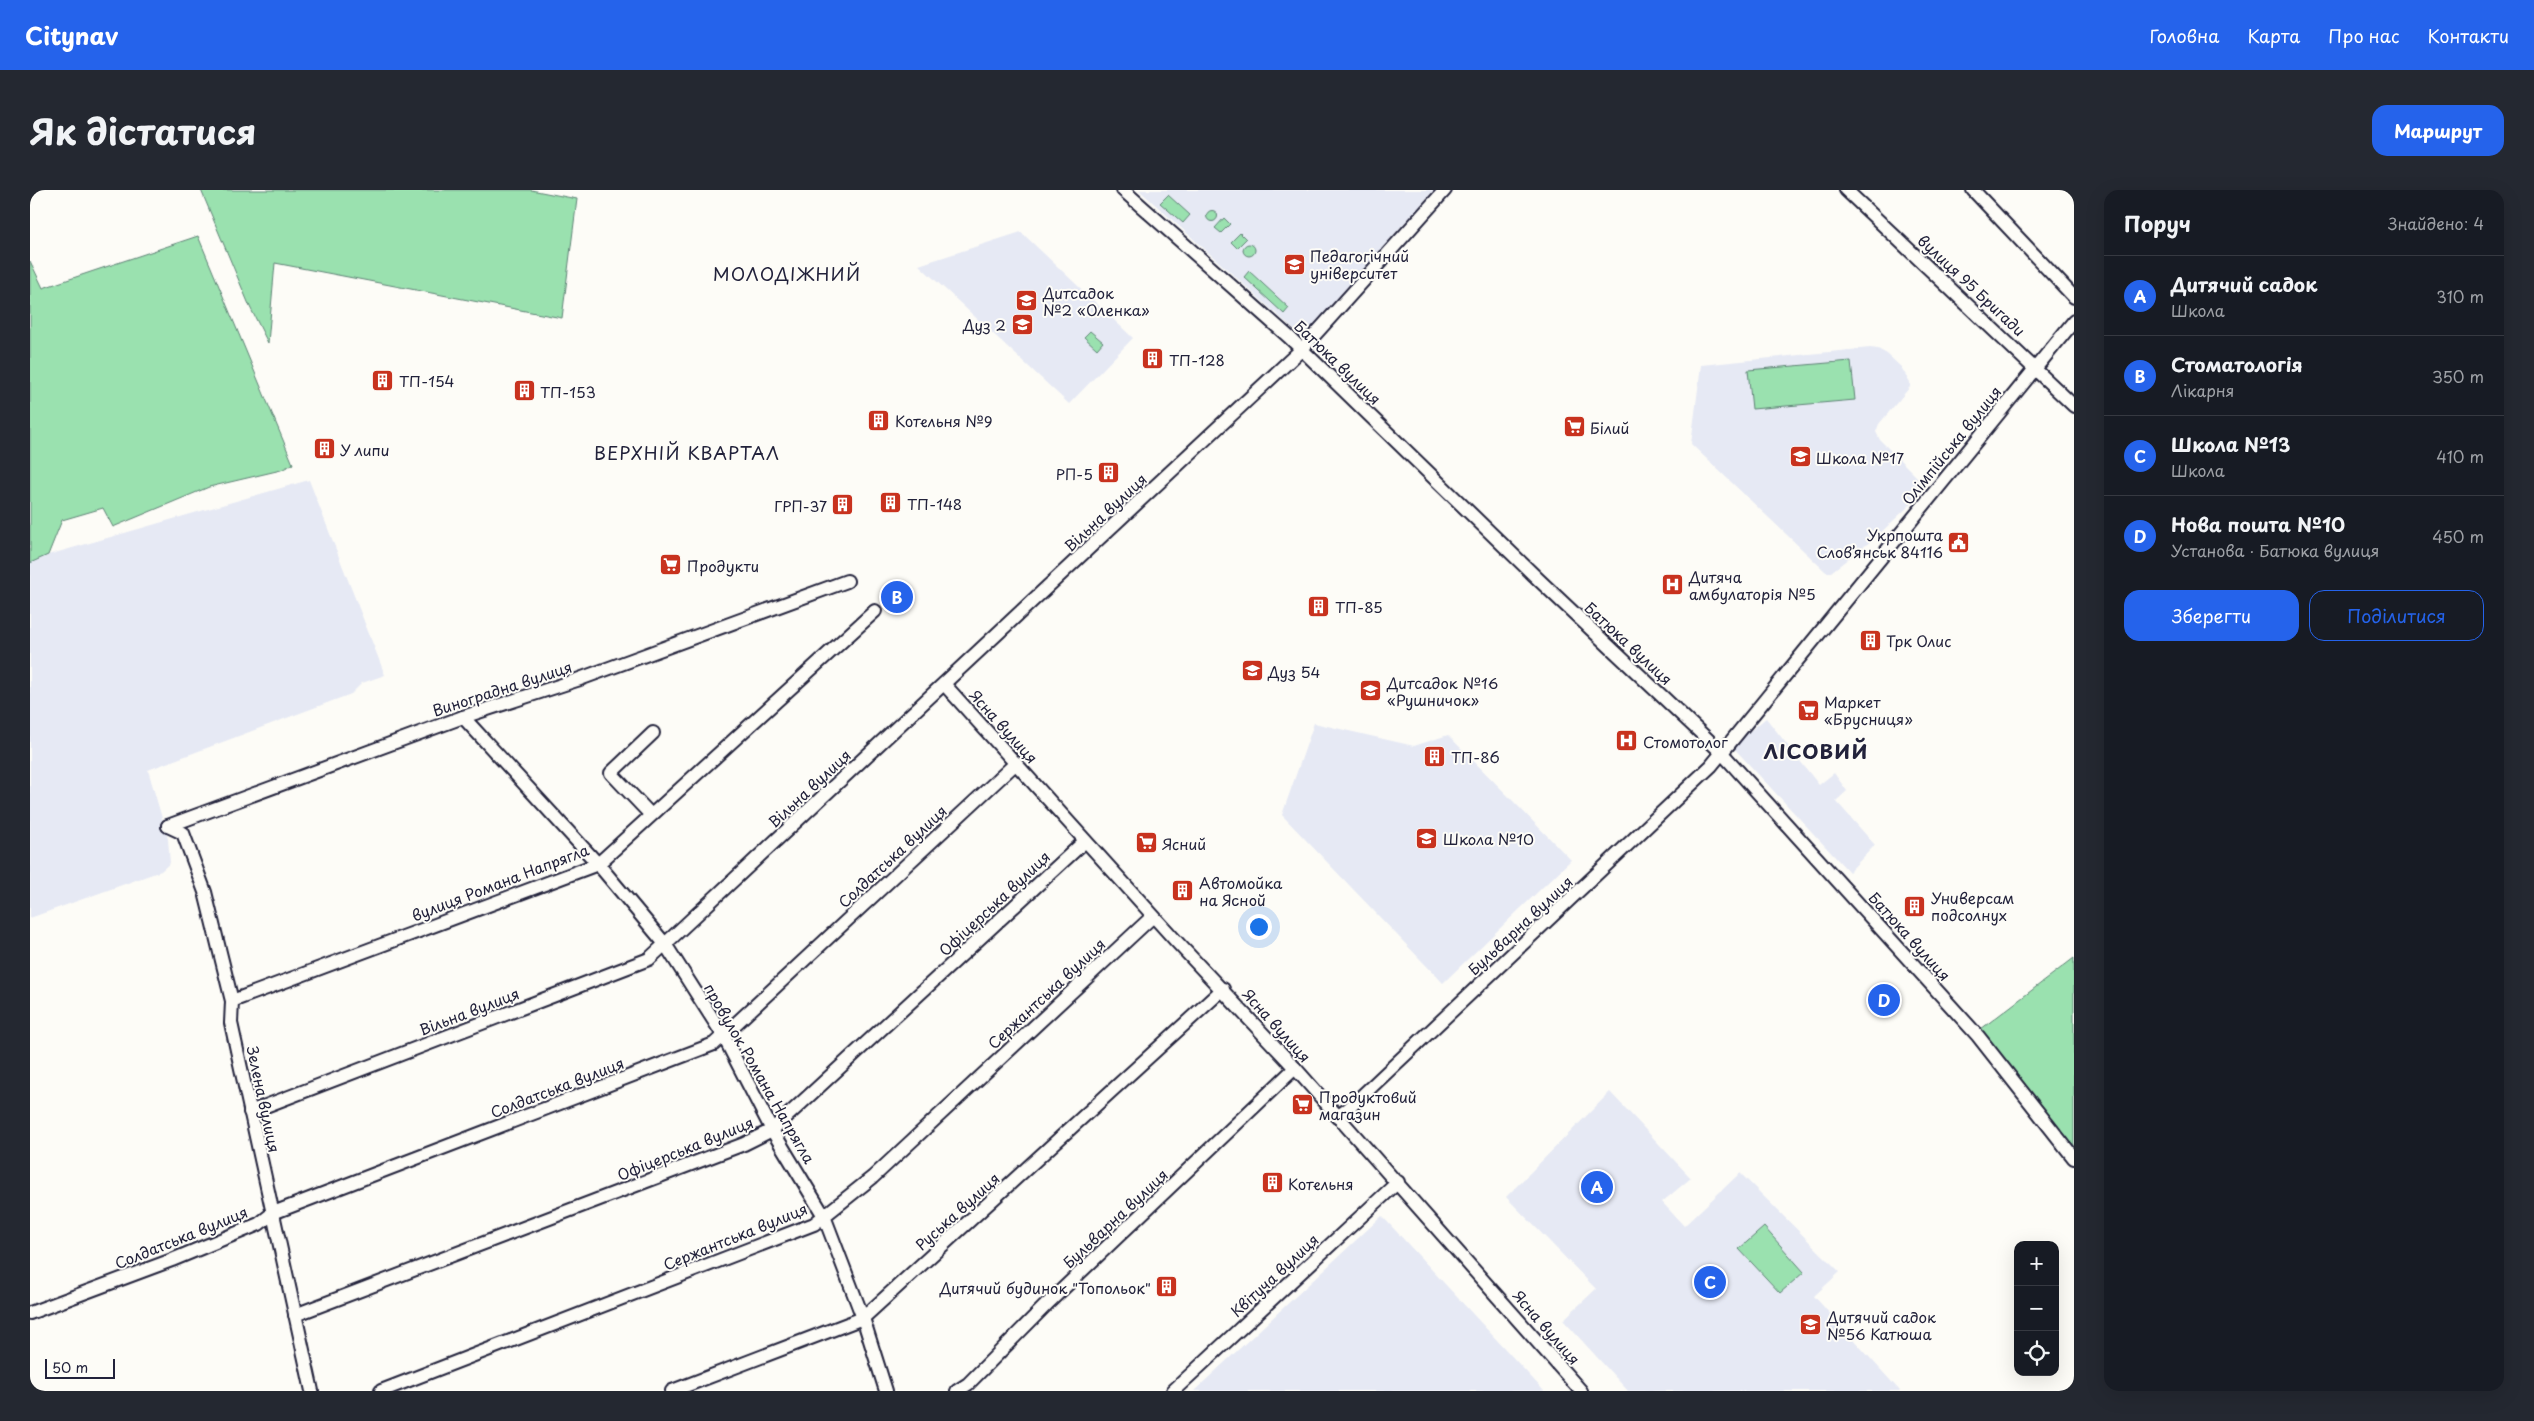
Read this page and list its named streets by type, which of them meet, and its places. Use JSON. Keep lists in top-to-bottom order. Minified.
{"streets":{"street":["вулиця 95 Бригади","Батюка вулиця","Олімпійська вулиця","Вільна вулиця","Виноградна вулиця","Ясна вулиця","Солдатська вулиця","вулиця Романа Напрягла","Офіцерська вулиця","Бульварна вулиця","Сержантська вулиця","провулок Романа Напрягла","Зелена вулиця","Руська вулиця","Квітуча вулиця"]},"crossings":[["вулиця 95 Бригади","Олімпійська вулиця"],["Батюка вулиця","Олімпійська вулиця"],["Батюка вулиця","Вільна вулиця"],["Батюка вулиця","Бульварна вулиця"],["Олімпійська вулиця","Бульварна вулиця"],["Вільна вулиця","Ясна вулиця"],["Вільна вулиця","провулок Романа Напрягла"],["Вільна вулиця","Зелена вулиця"],["Виноградна вулиця","провулок Романа Напрягла"],["Виноградна вулиця","Зелена вулиця"],["Ясна вулиця","Солдатська вулиця"],["Ясна вулиця","Офіцерська вулиця"],["Ясна вулиця","Бульварна вулиця"],["Ясна вулиця","Сержантська вулиця"],["Ясна вулиця","Руська вулиця"],["Ясна вулиця","Квітуча вулиця"],["Солдатська вулиця","провулок Романа Напрягла"],["Солдатська вулиця","Зелена вулиця"],["вулиця Романа Напрягла","провулок Романа Напрягла"],["вулиця Романа Напрягла","Зелена вулиця"],["Офіцерська вулиця","провулок Романа Напрягла"],["Офіцерська вулиця","Зелена вулиця"],["Сержантська вулиця","провулок Романа Напрягла"],["провулок Романа Напрягла","Руська вулиця"]],"districts":["МОЛОДІЖНИЙ","ВЕРХНІЙ КВАРТАЛ","ЛІСОВИЙ"],"places":{"school or university":["Педагогічний університет","Дитсадок №2 «Оленка»","Дуз 2","Школа №17","Дуз 54","Дитсадок №16 «Рушничок»","Школа №10","Дитячий садок №56 Катюша"],"building":["ТП-128","ТП-154","ТП-153","Котельня №9","У липи","РП-5","ТП-148","ГРП-37","ТП-85","Трк Олис","ТП-86","Автомойка на Ясной","Универсам подсолнух","Котельня","Дитячий будинок \"Топольок\""],"supermarket":["Білий","Продукти","Маркет «Брусниця»","Ясний","Продуктовий магазин"],"public building":["Укрпошта Слов’янськ 84116"],"hospital":["Дитяча амбулаторія №5","Стомотолог"]},"scale_bar":"50 m","page":{"header":"Citynav","nav":["Головна","Карта","Про нас","Контакти"],"title":"Як дістатися","buttons":["Маршрут",["Зберегти","Поділитися"]],"heading":["Поруч","Знайдено: 4"],"list":[{"mark":"A","name":"Дитячий садок","note":"Школа","value":"310 m"},{"mark":"B","name":"Стоматологія","note":"Лікарня","value":"350 m"},{"mark":"C","name":"Школа №13","note":"Школа","value":"410 m"},{"mark":"D","name":"Нова пошта №10","note":"Установа · Батюка вулиця","value":"450 m"}],"pins":["B","D","A","C"],"map_buttons":["+","−"],"scale":"50 m"}}
